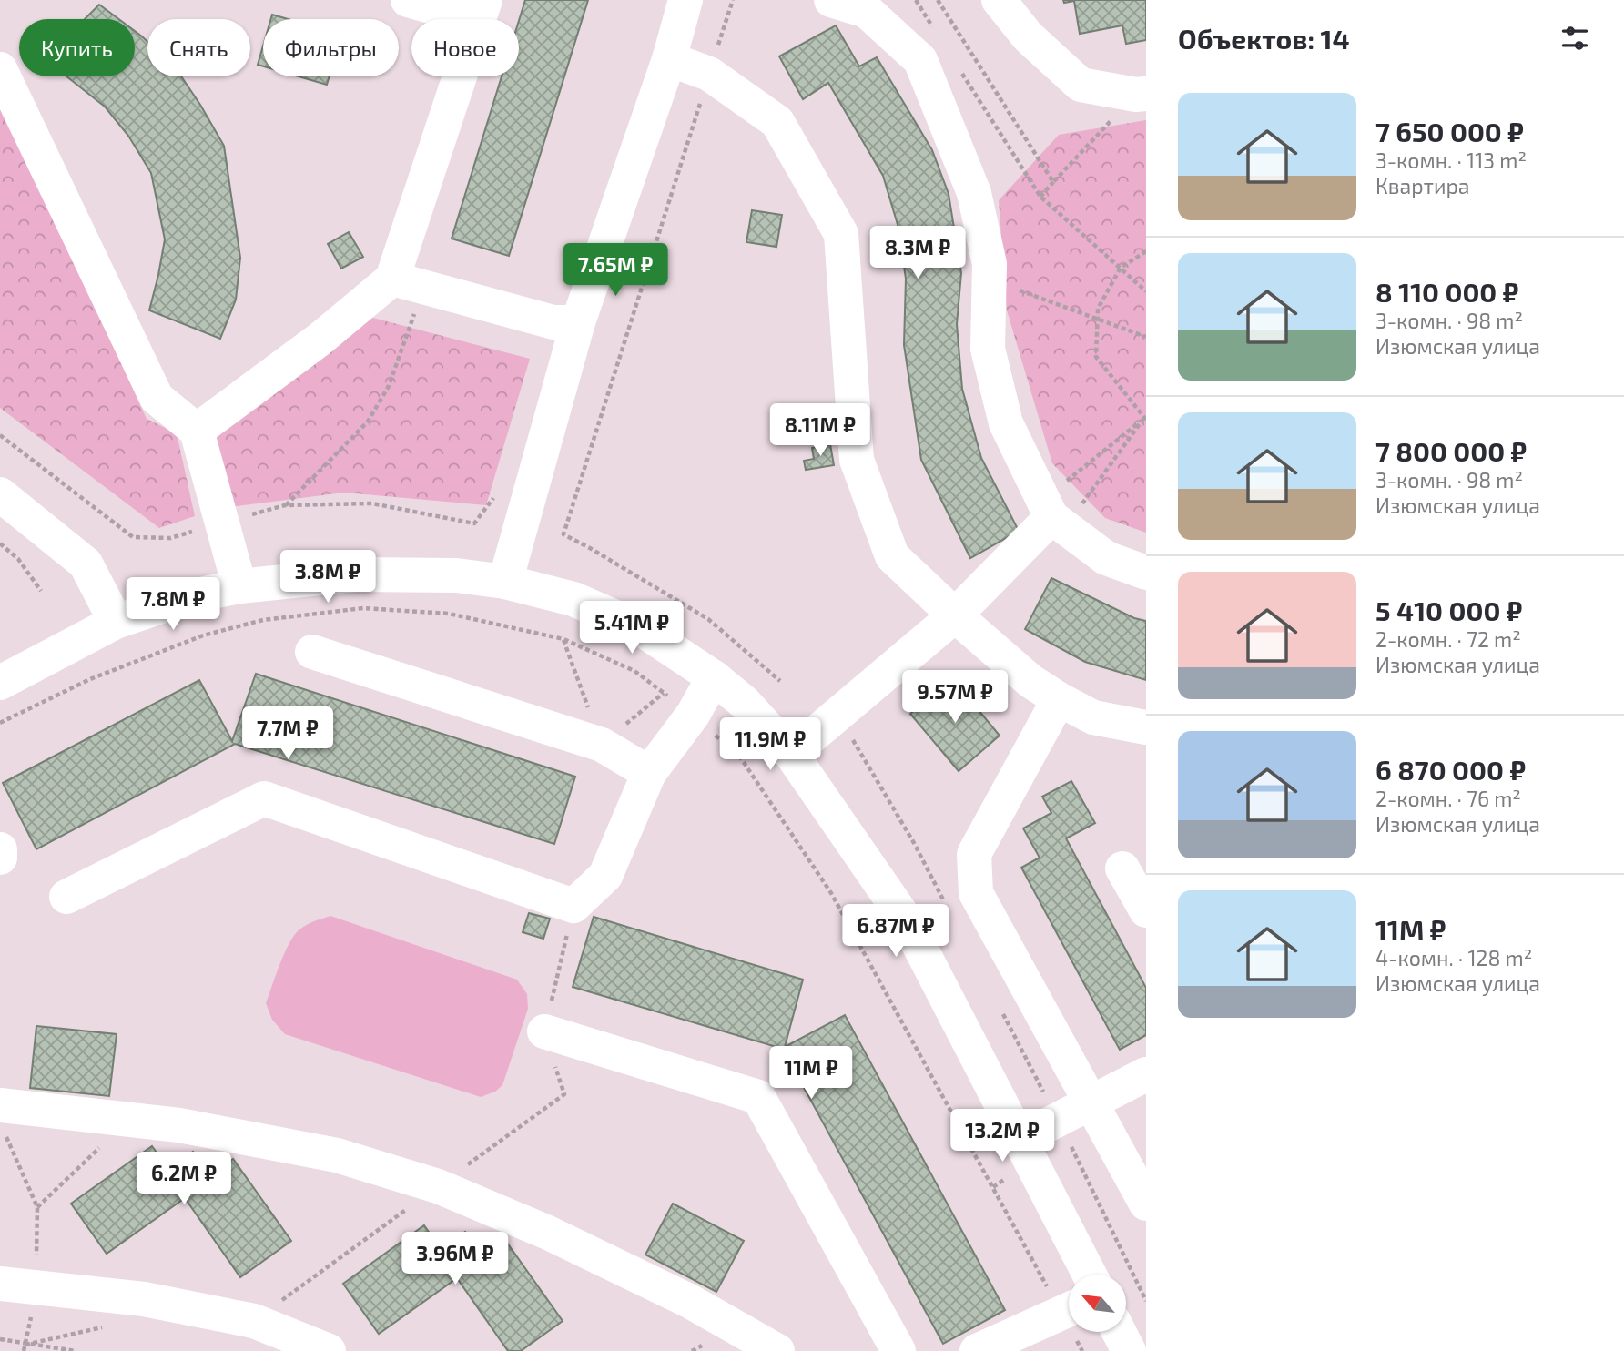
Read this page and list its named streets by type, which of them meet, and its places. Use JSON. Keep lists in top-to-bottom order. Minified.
{"north":"top left","page":{"heading":"Объектов: 14","chip":["Купить","Снять","Фильтры","Новое"],"list":[{"name":"7 650 000 ₽","note":"3-комн. · 113 m² · Квартира"},{"name":"8 110 000 ₽","note":"3-комн. · 98 m² · Изюмская улица"},{"name":"7 800 000 ₽","note":"3-комн. · 98 m² · Изюмская улица"},{"name":"5 410 000 ₽","note":"2-комн. · 72 m² · Изюмская улица"},{"name":"6 870 000 ₽","note":"2-комн. · 76 m² · Изюмская улица"},{"name":"11M ₽","note":"4-комн. · 128 m² · Изюмская улица"}],"price":["8.3M ₽","7.65M ₽","8.11M ₽","3.8M ₽","7.8M ₽","5.41M ₽","9.57M ₽","7.7M ₽","11.9M ₽","6.87M ₽","11M ₽","13.2M ₽","6.2M ₽","3.96M ₽"]}}
